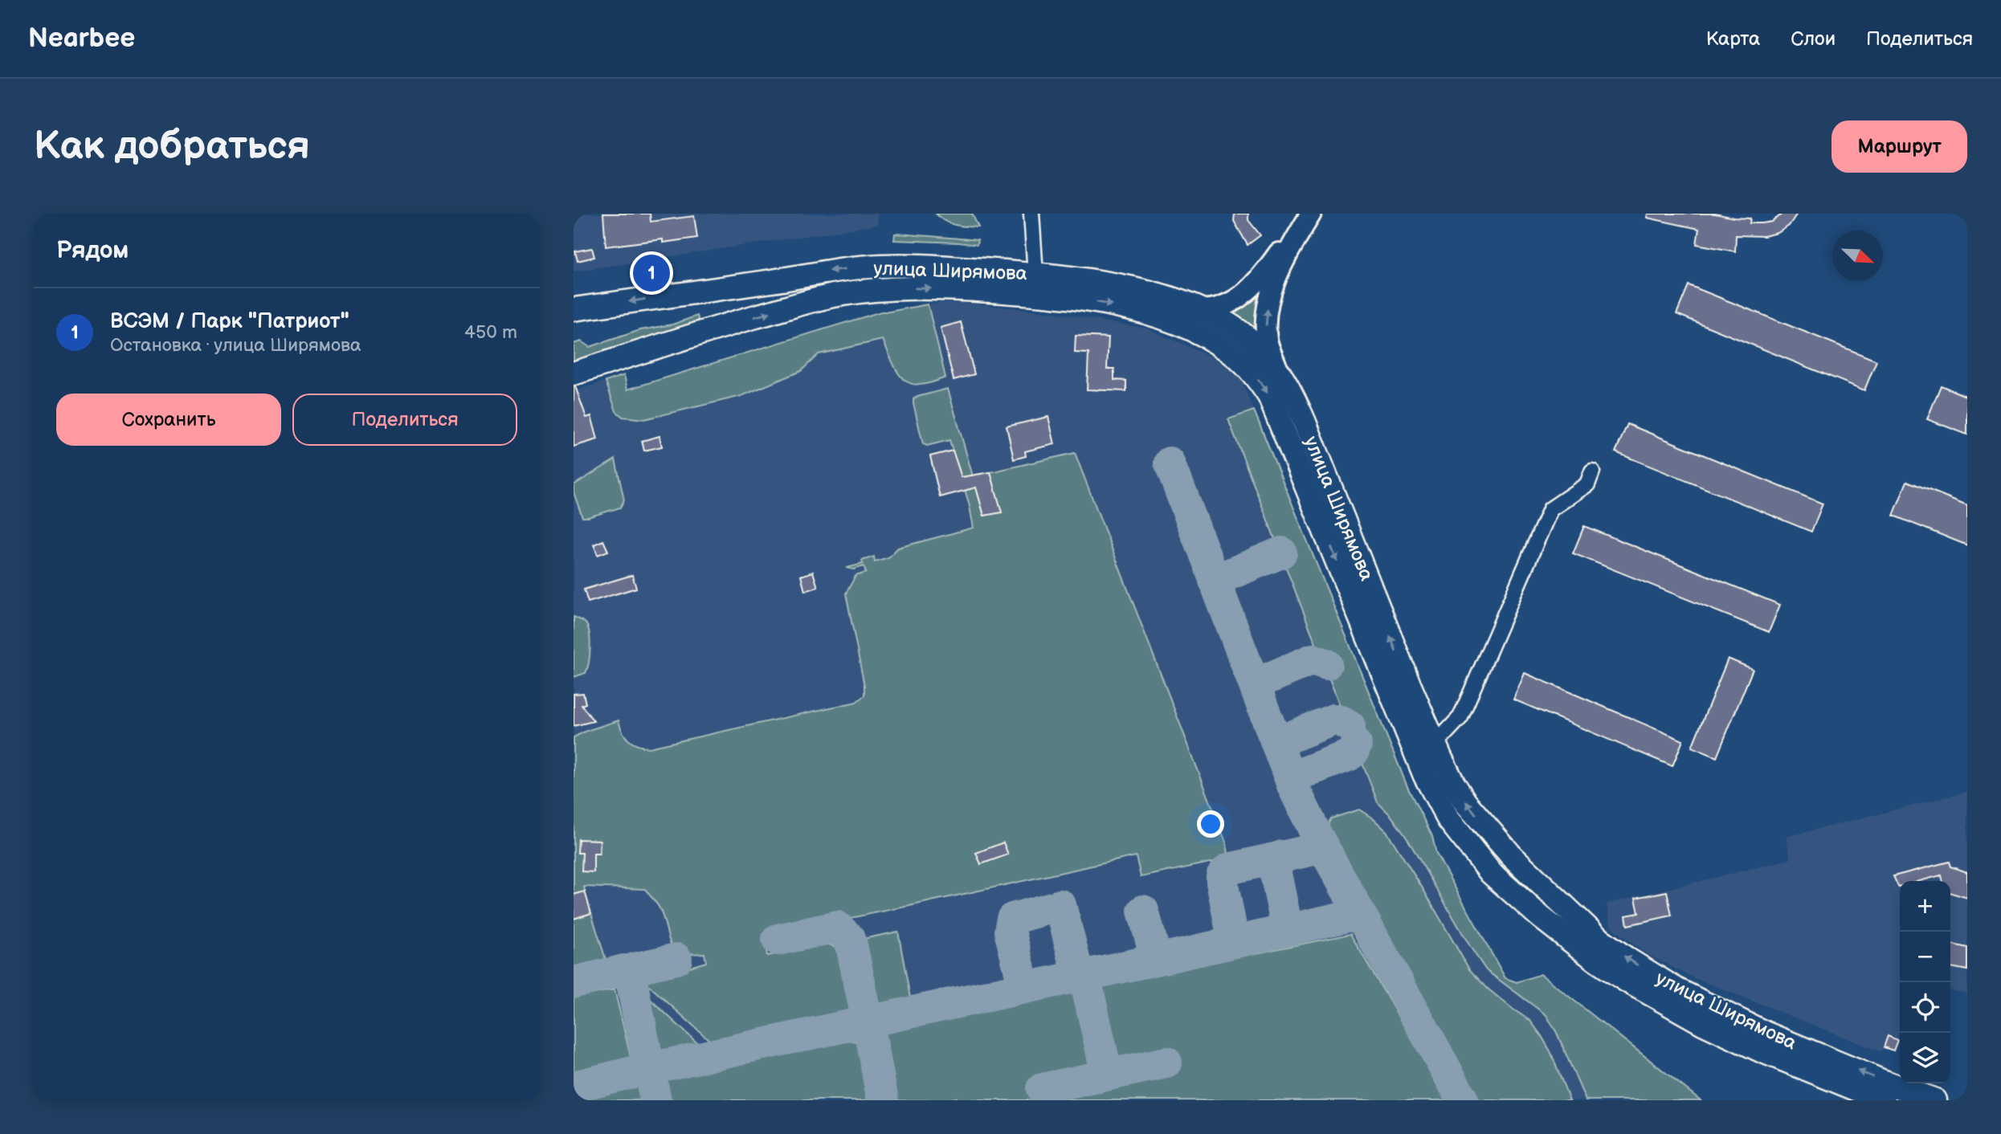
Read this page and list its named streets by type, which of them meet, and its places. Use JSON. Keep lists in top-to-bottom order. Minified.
{"streets":{"main road":["улица Ширямова"]},"north":"bottom right","page":{"header":"Nearbee","nav":["Карта","Слои","Поделиться"],"buttons":["Маршрут",["Сохранить","Поделиться"]],"title":"Как добраться","heading":"Рядом","pins":"1","list":[{"mark":"1","name":"ВСЭМ / Парк \"Патриот\"","note":"Остановка · улица Ширямова","value":"450 m"}],"map_buttons":["+","−"]}}
